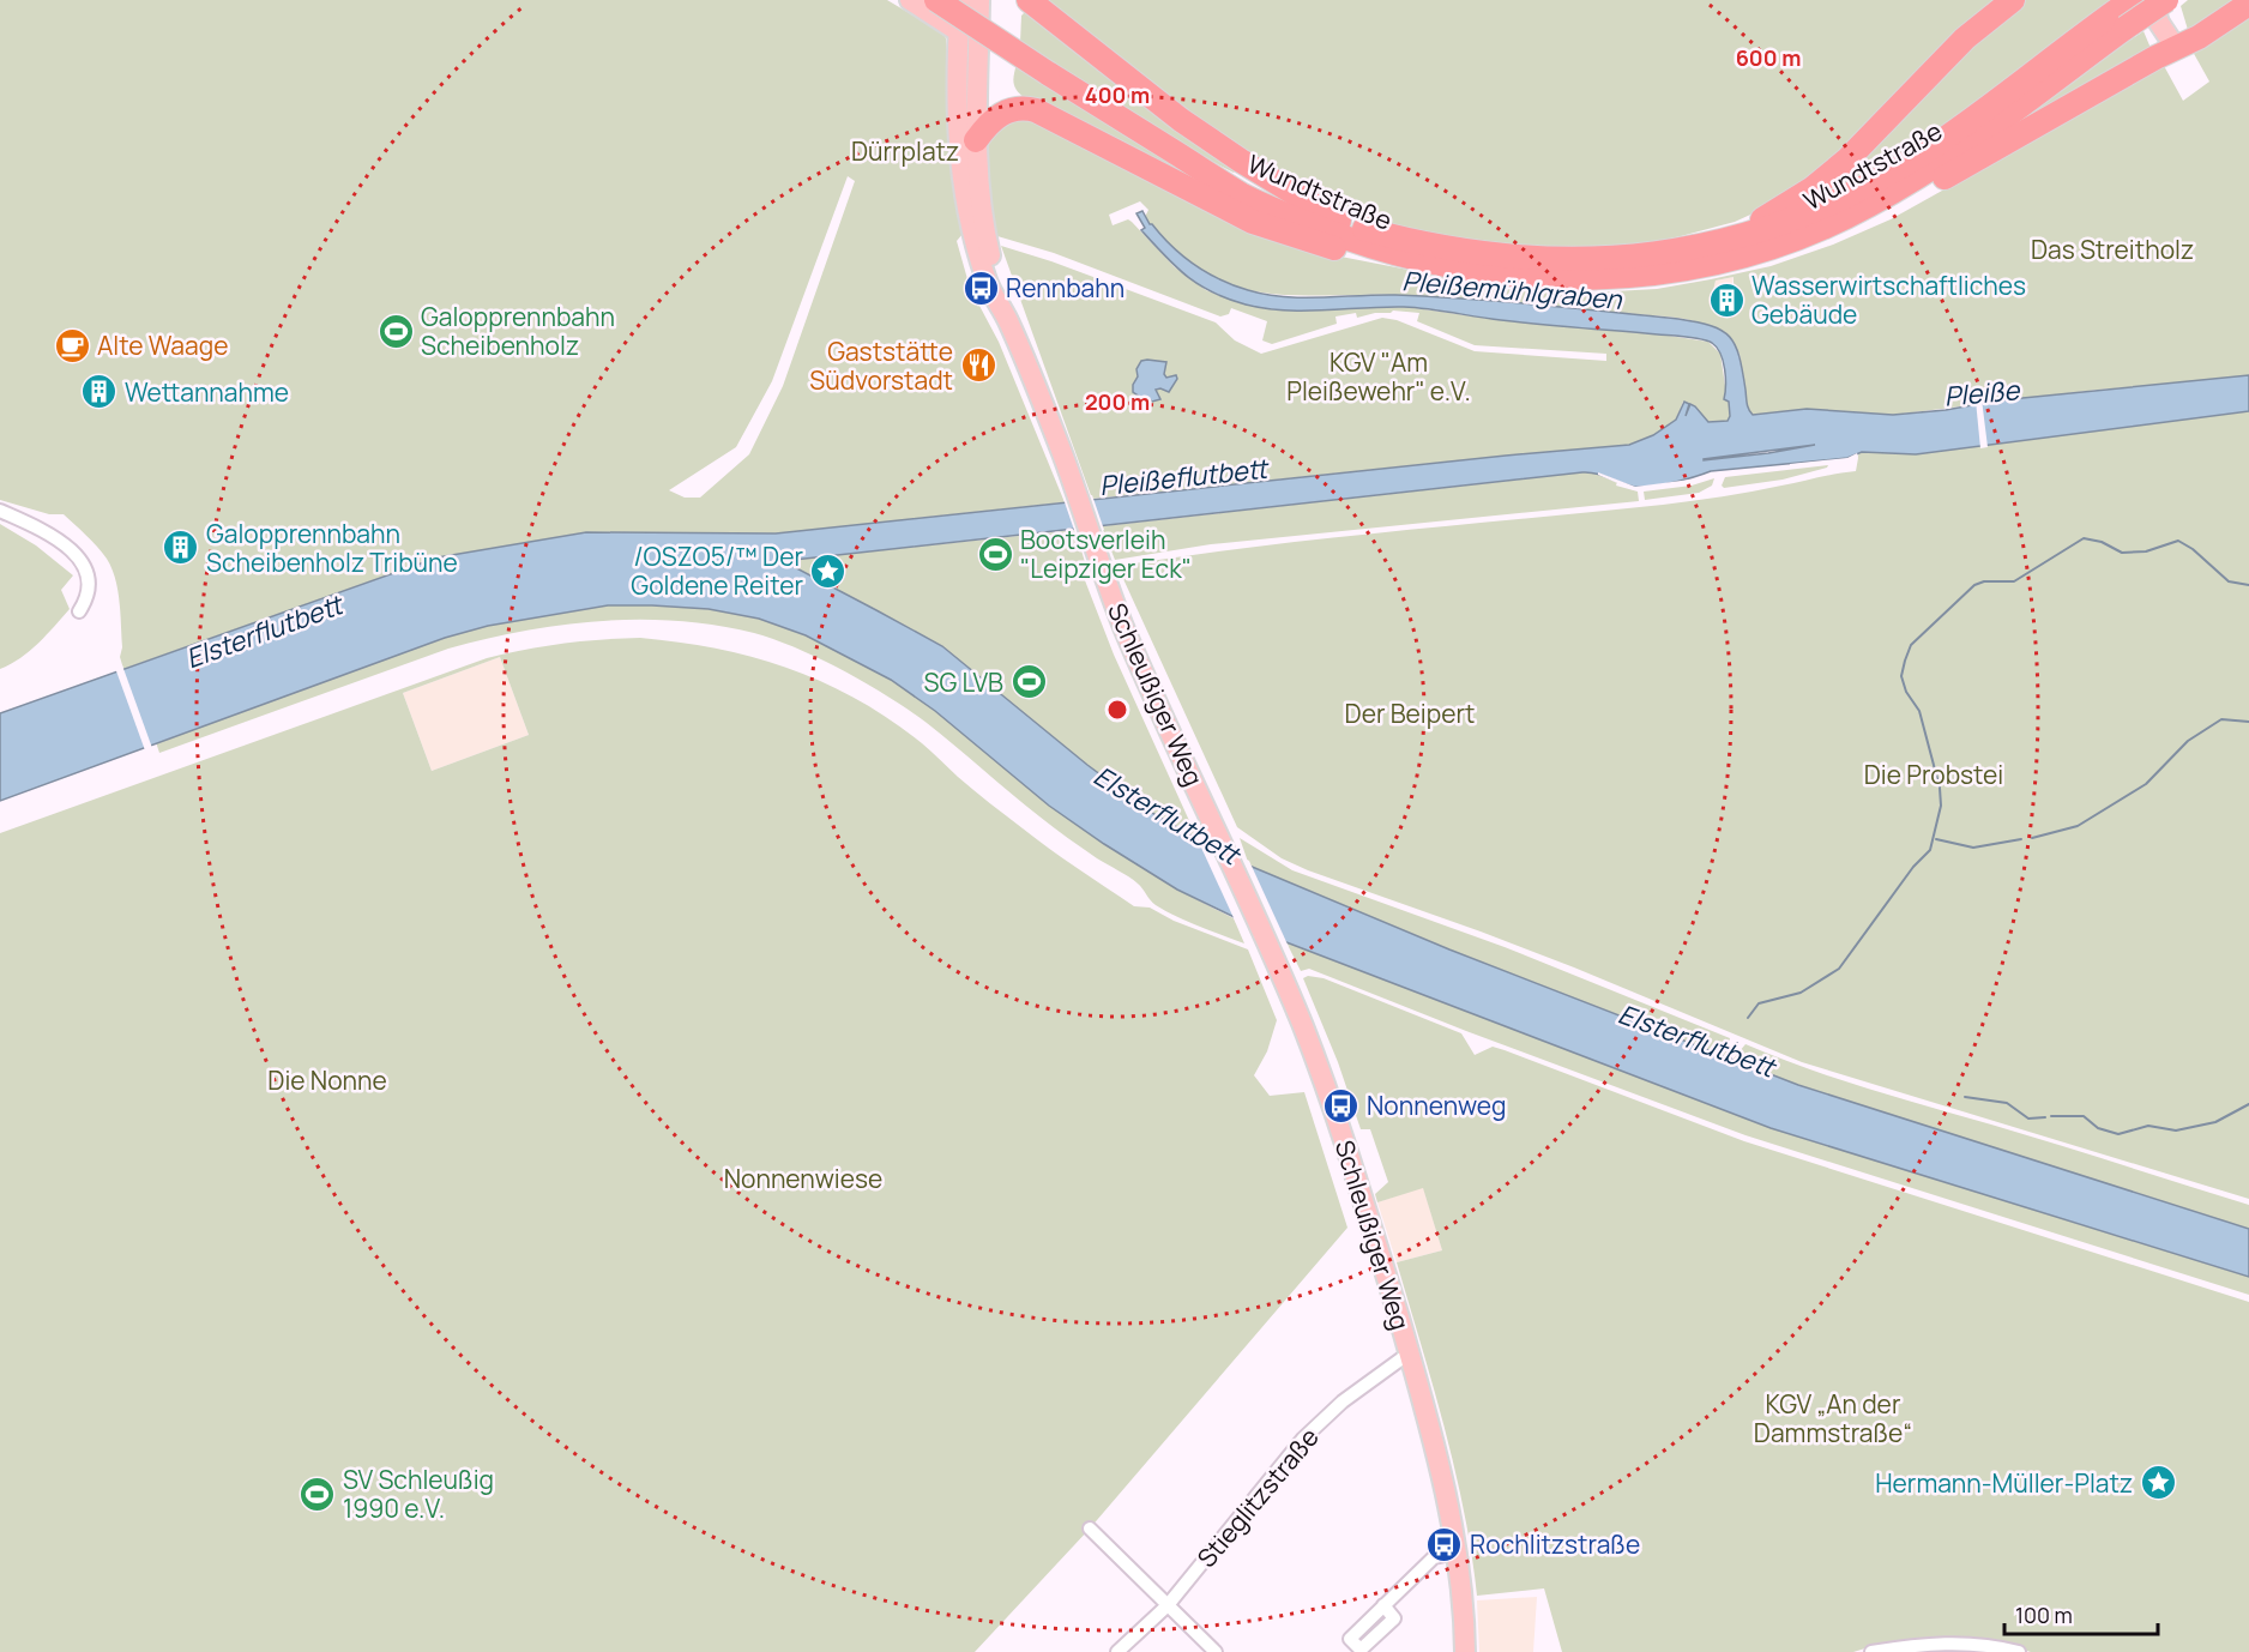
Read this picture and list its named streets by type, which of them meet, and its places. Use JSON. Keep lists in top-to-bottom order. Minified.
{"streets":{"highway":["Wundtstraße"],"main road":["Schleußiger Weg"],"street":["Stieglitzstraße"]},"crossings":[["Schleußiger Weg","Stieglitzstraße"]],"water":["Pleißemühlgraben","Pleiße","Pleißeflutbett","Elsterflutbett"],"parks":["Dürrplatz","Das Streitholz","KGV \"Am Pleißewehr\" e.V.","Der Beipert","Die Probstei","Die Nonne","Nonnenwiese","KGV „An der Dammstraße“"],"places":{"bus stop":["Rennbahn","Nonnenweg","Rochlitzstraße"],"building":["Wasserwirtschaftliches Gebäude","Wettannahme","Galopprennbahn Scheibenholz Tribüne"],"sports":["Galopprennbahn Scheibenholz","Bootsverleih \"Leipziger Eck\"","SG LVB","SV Schleußig 1990 e.V."],"cafe":["Alte Waage"],"restaurant":["Gaststätte Südvorstadt"],"place":["/OSZO5/™ Der Goldene Reiter","Hermann-Müller-Platz"]},"scale_bar":"100 m","rings":["600 m","400 m","200 m"]}
